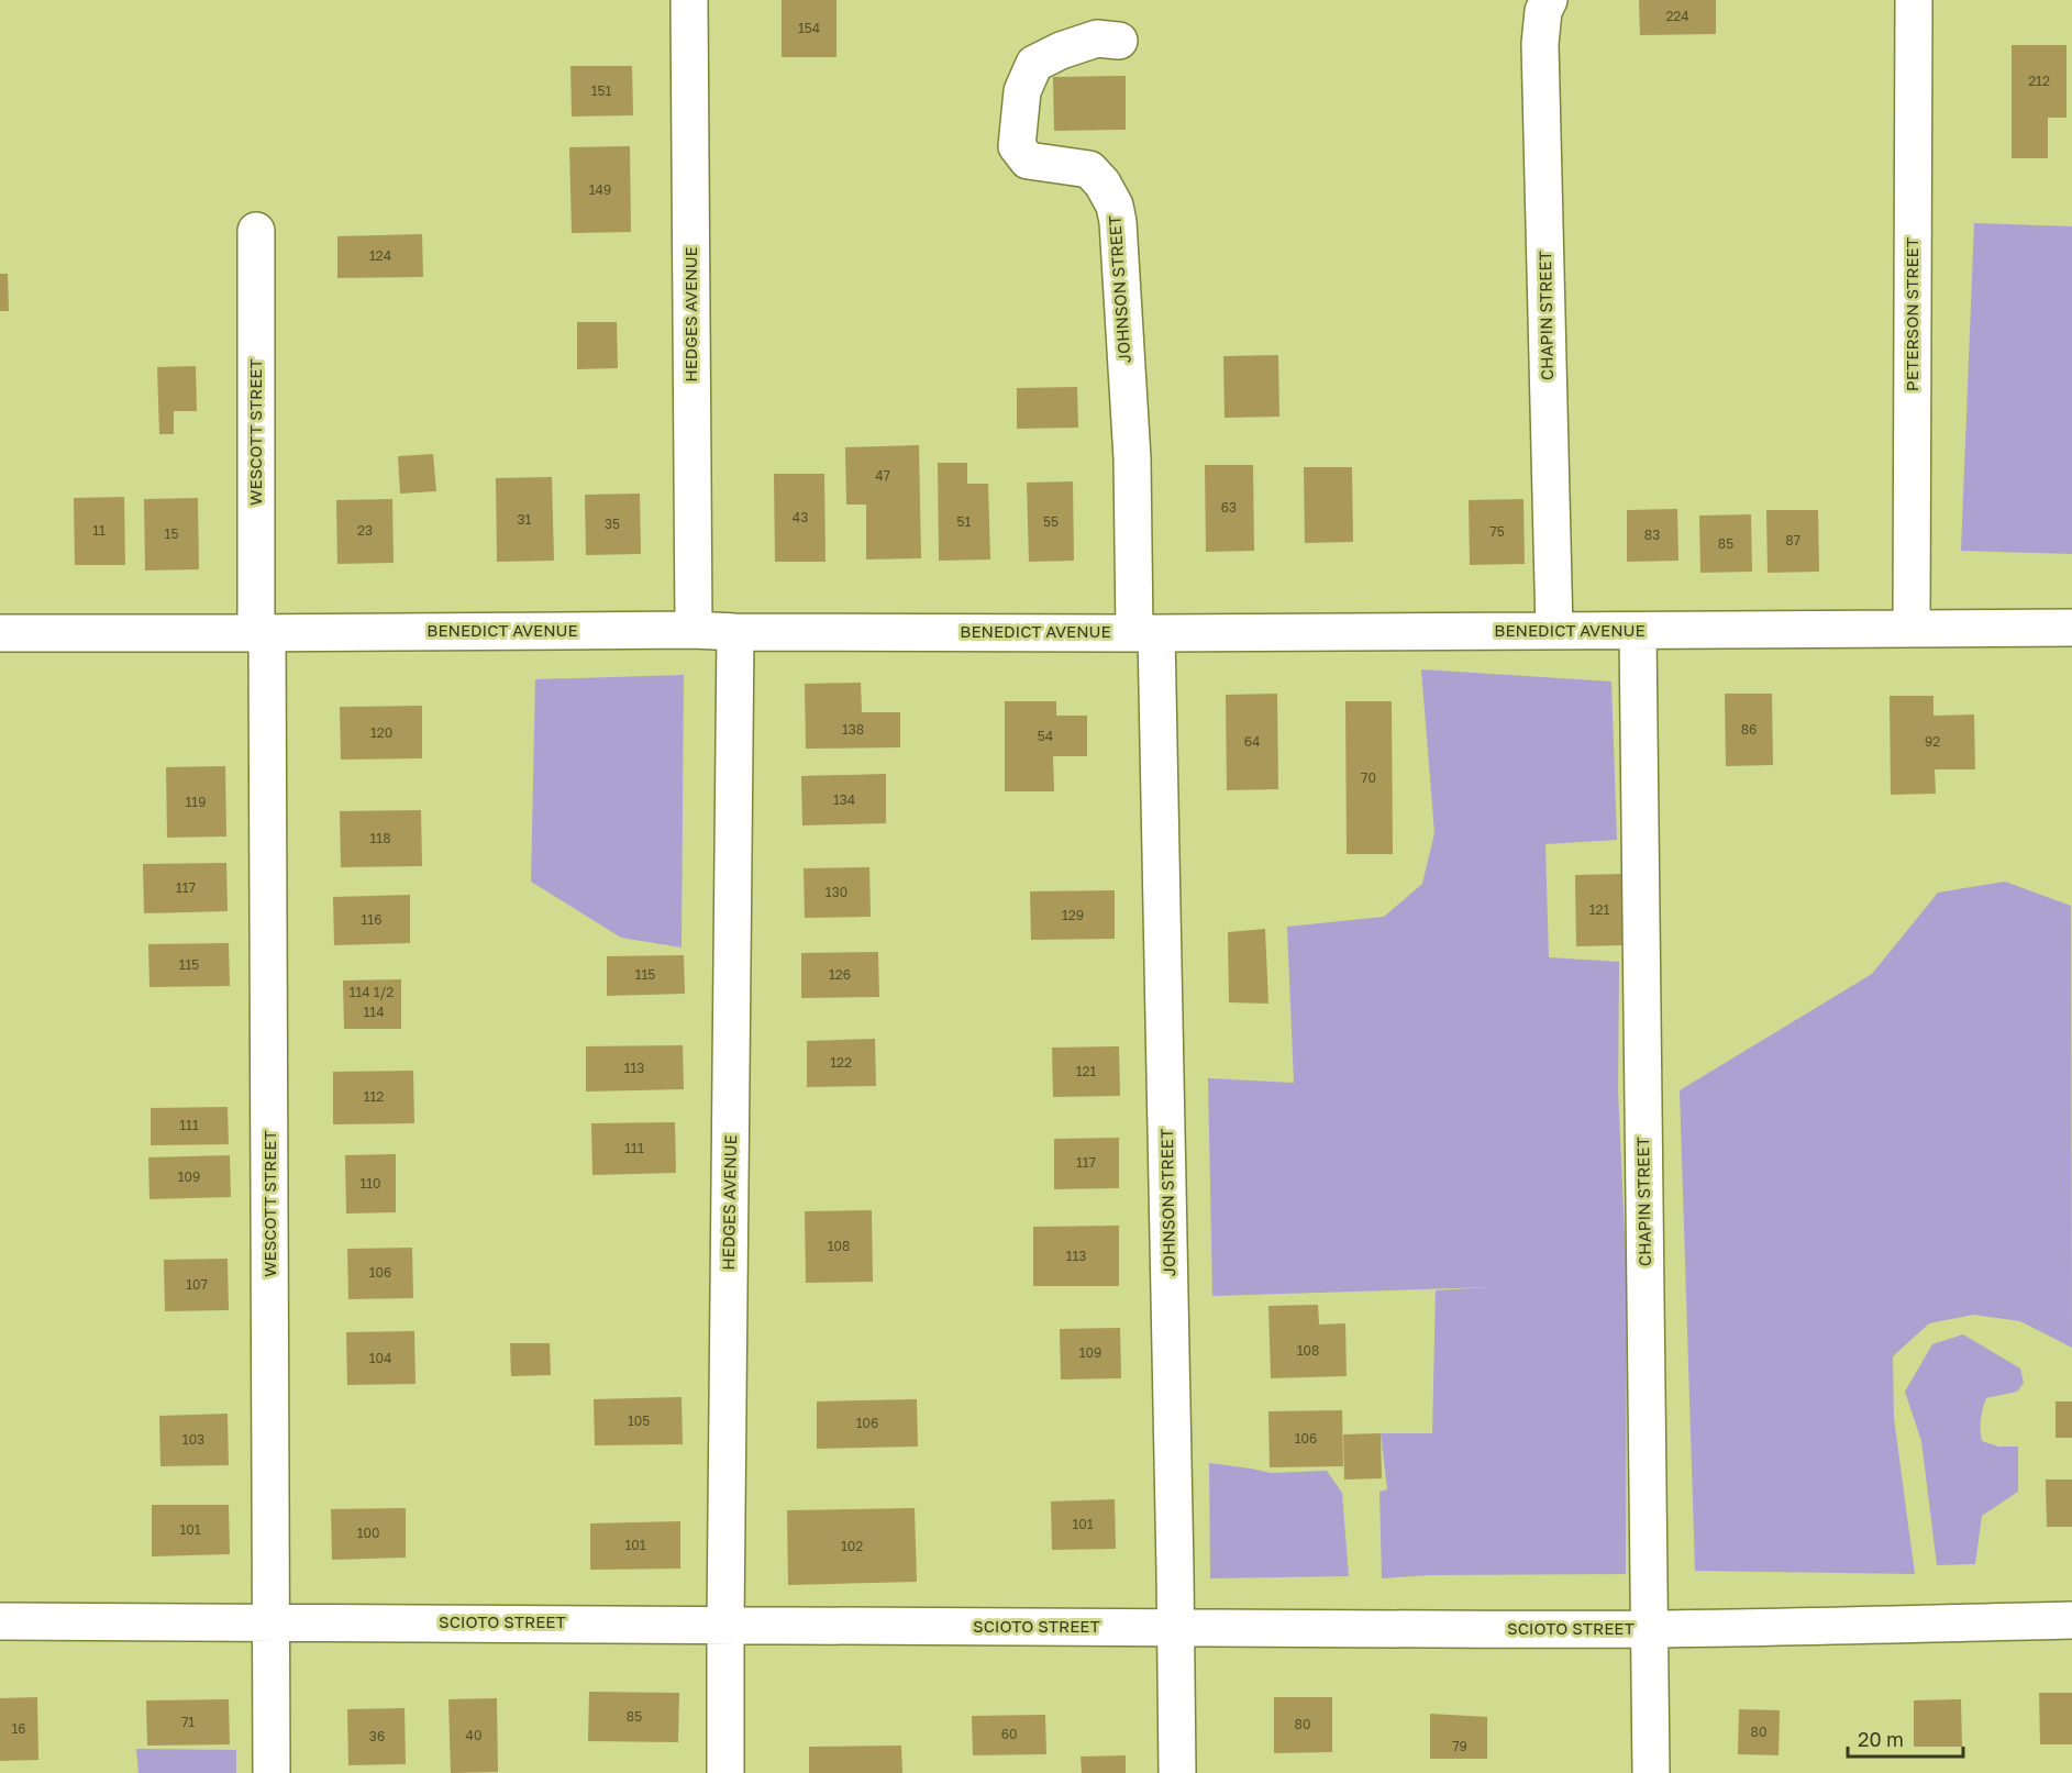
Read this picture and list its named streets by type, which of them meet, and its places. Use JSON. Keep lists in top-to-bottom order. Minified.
{"streets":{"street":["JOHNSON STREET","HEDGES AVENUE","PETERSON STREET","CHAPIN STREET","WESCOTT STREET","BENEDICT AVENUE","SCIOTO STREET"]},"crossings":[["JOHNSON STREET","BENEDICT AVENUE"],["JOHNSON STREET","SCIOTO STREET"],["HEDGES AVENUE","BENEDICT AVENUE"],["HEDGES AVENUE","SCIOTO STREET"],["PETERSON STREET","BENEDICT AVENUE"],["CHAPIN STREET","BENEDICT AVENUE"],["CHAPIN STREET","SCIOTO STREET"],["WESCOTT STREET","BENEDICT AVENUE"],["WESCOTT STREET","SCIOTO STREET"]],"house_numbers":["224","154","212","151","149","124","47","63","43","31","51","55","35","11","23","75","15","83","87","85","138","86","120","54","64","92","70","134","119","118","117","130","121","129","116","115","115","126","114 1/2","114","122","113","121","112","111","111","117","109","110","108","113","106","107","108","109","104","105","106","106","103","101","101","100","101","102","85","71","80","16","80","60","40","36","79"],"scale_bar":"20 m"}
